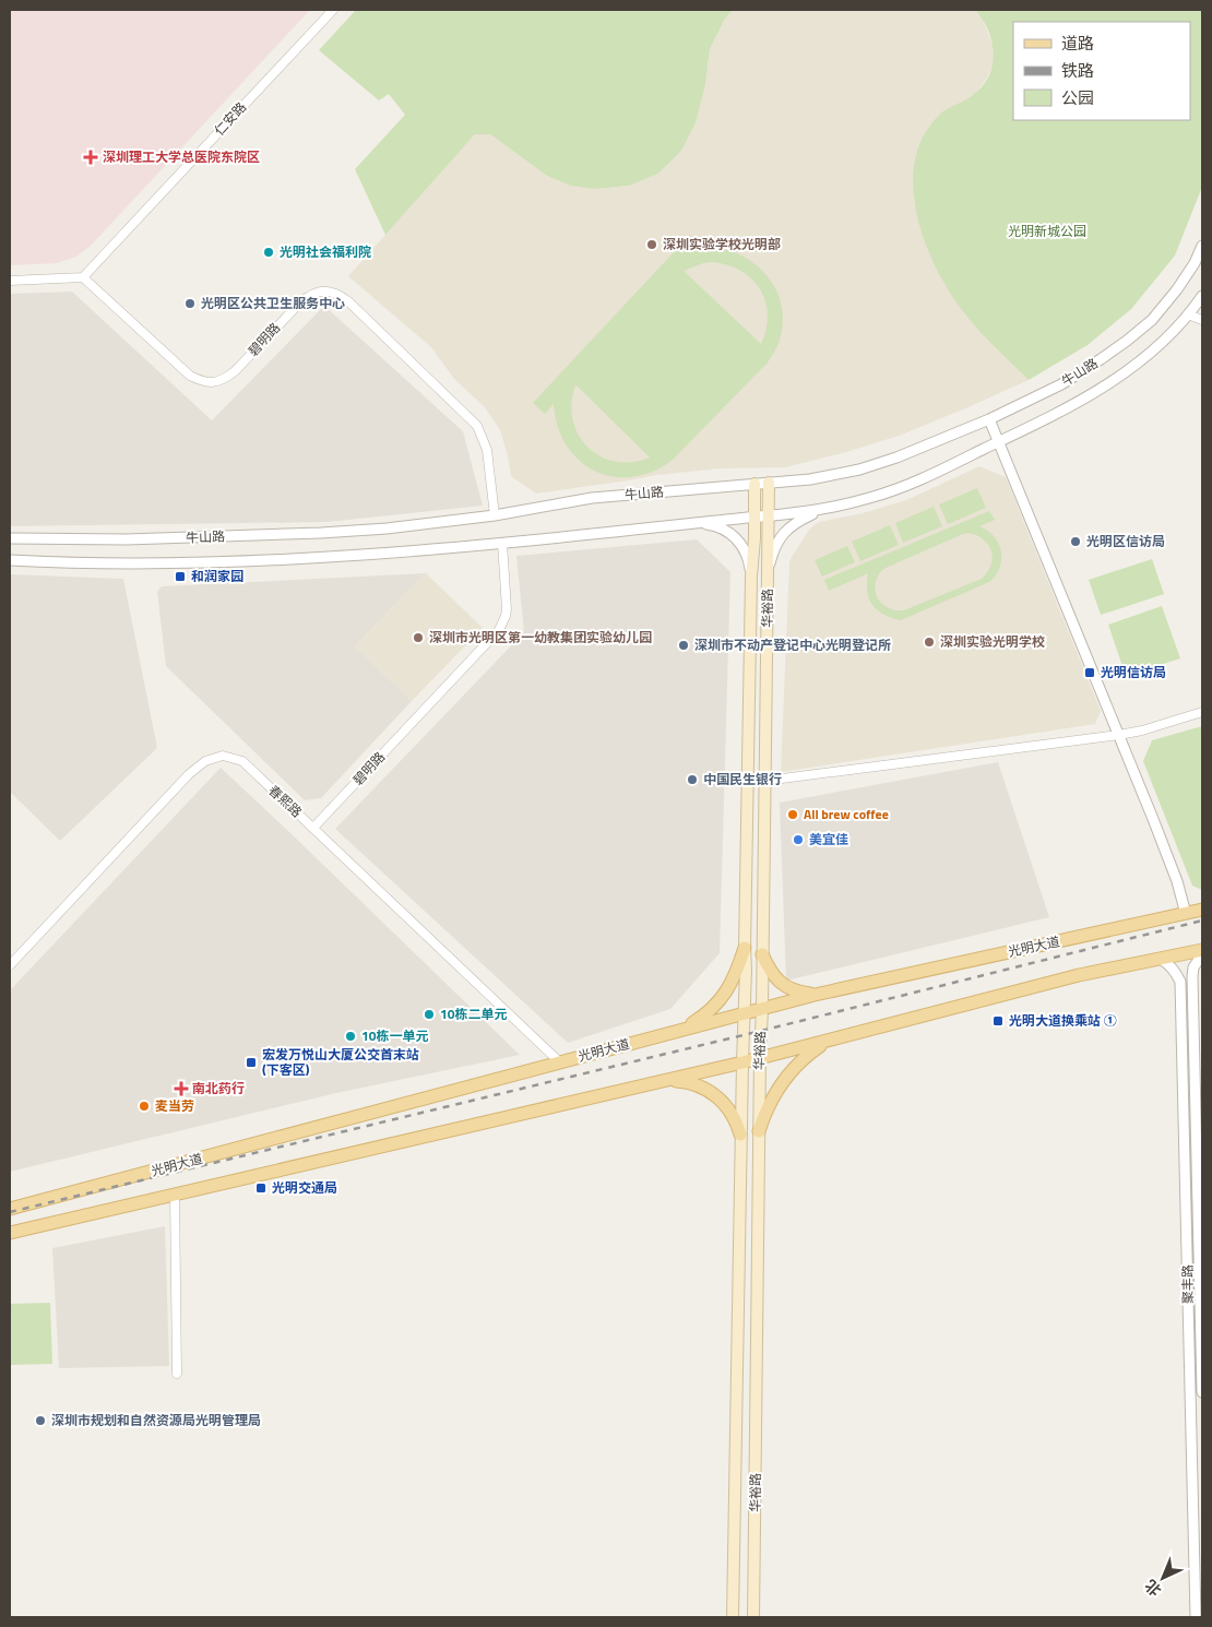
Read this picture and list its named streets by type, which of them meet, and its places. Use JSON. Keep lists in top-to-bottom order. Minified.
{"streets":{"main road":["华裕路","光明大道"],"street":["仁安路","碧明路","牛山路","春熙路","聚丰路"]},"crossings":[["仁安路","碧明路"],["碧明路","牛山路"],["碧明路","春熙路"],["牛山路","华裕路"],["华裕路","光明大道"],["春熙路","光明大道"],["光明大道","聚丰路"]],"parks":["光明新城公园"],"places":{"health":["深圳理工大学总医院东院区","南北药行"],"other":["深圳实验学校光明部","光明社会福利院","光明区公共卫生服务中心","光明区信访局","深圳市光明区第一幼教集团实验幼儿园","深圳实验光明学校","深圳市不动产登记中心光明登记所","中国民生银行","All brew coffee","美宜佳","10栋二单元","10栋一单元","麦当劳","深圳市规划和自然资源局光明管理局"],"transit":["和润家园","光明信访局","光明大道换乘站 ①","宏发万悦山大厦公交首末站 (下客区)","光明交通局"]},"legend":["道路","铁路","公园"],"north":"bottom left"}
